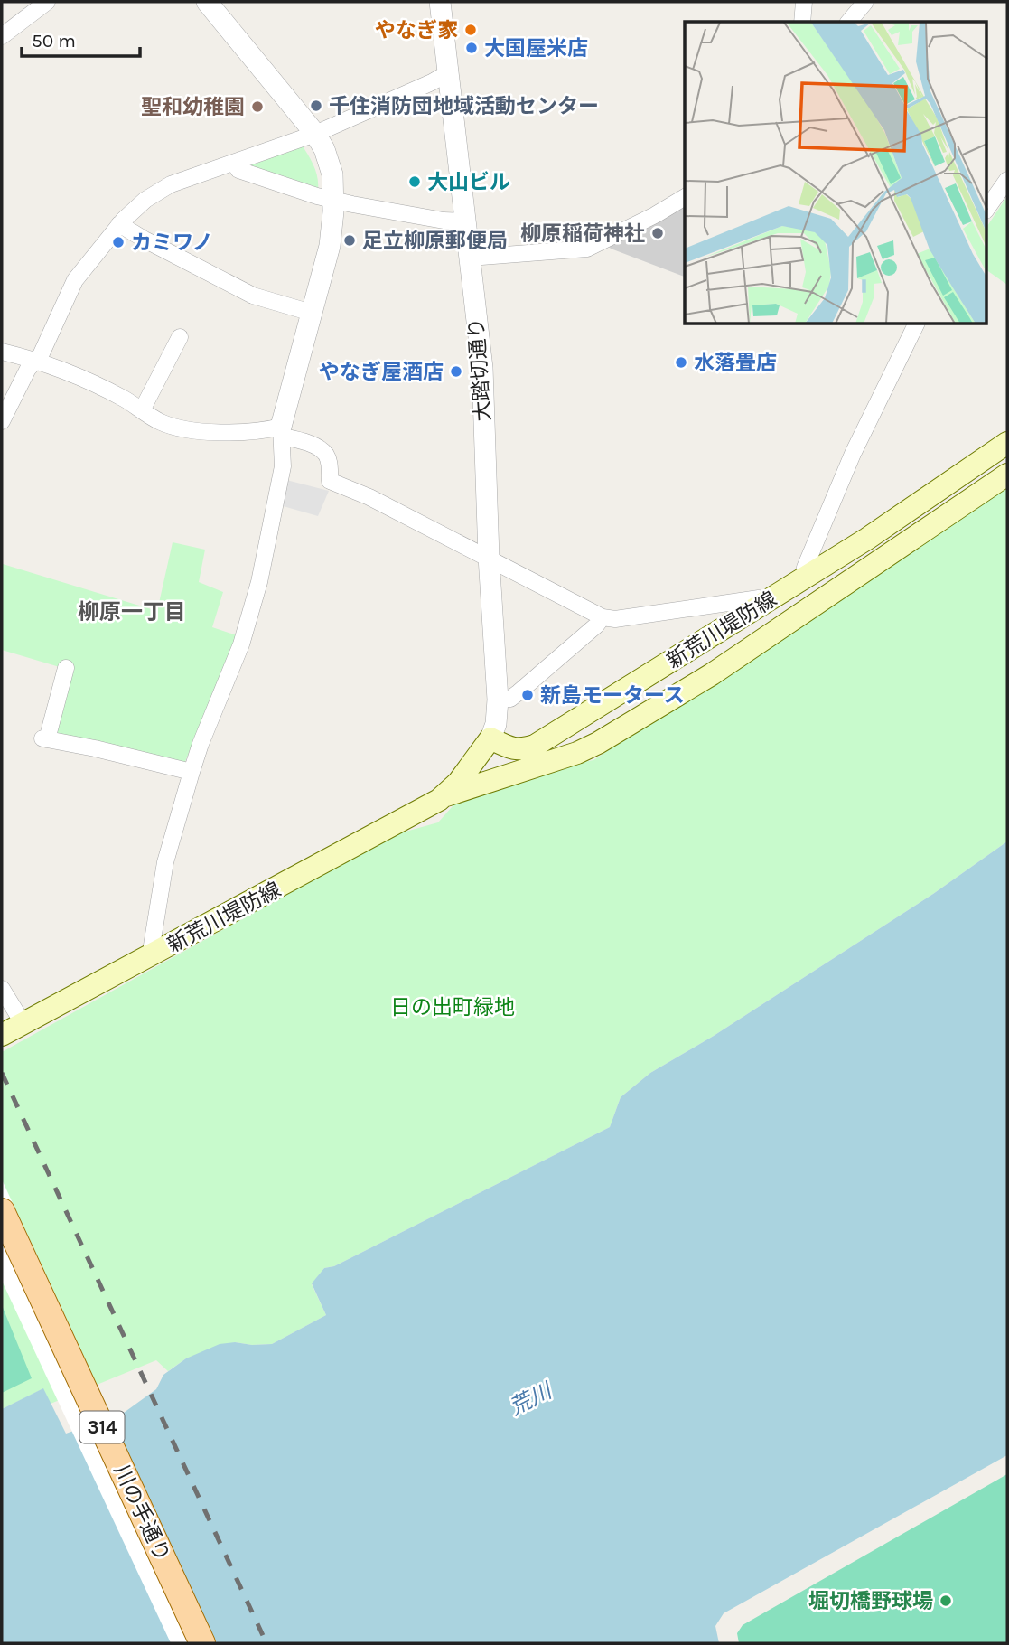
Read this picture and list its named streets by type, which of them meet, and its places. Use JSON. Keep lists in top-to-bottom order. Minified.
{"streets":{"main road":["新荒川堤防線","314","川の手通り"],"street":["大踏切通り"]},"crossings":[["大踏切通り","新荒川堤防線"]],"districts":["柳原一丁目"],"water":["荒川"],"parks":["日の出町緑地"],"places":["やなぎ家","大国屋米店","千住消防団地域活動センター","聖和幼稚園","大山ビル","柳原稲荷神社","足立柳原郵便局","カミワノ","水落畳店","やなぎ屋酒店","新島モータース","堀切橋野球場"],"scale_bar":"50 m"}
